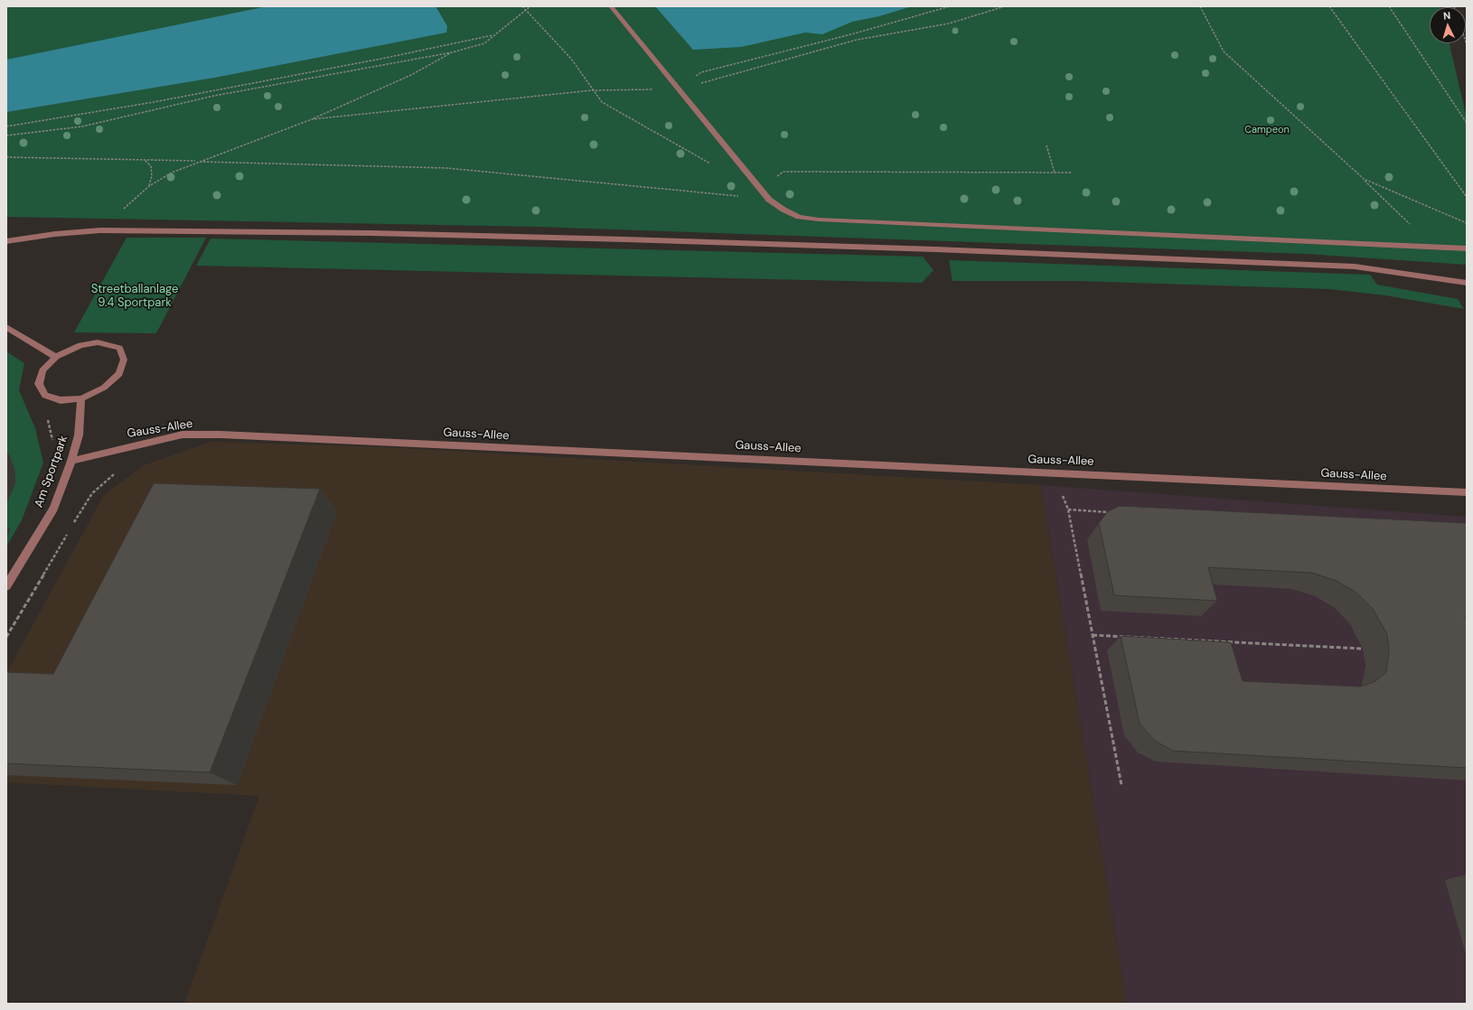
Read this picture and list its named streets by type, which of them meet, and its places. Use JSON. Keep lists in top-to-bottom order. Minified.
{"streets":{"street":["Gauss-Allee","Am Sportpark"]},"crossings":[["Gauss-Allee","Am Sportpark"]],"parks":["Campeon","Streetballanlage 9.4 Sportpark"],"north":"top"}
